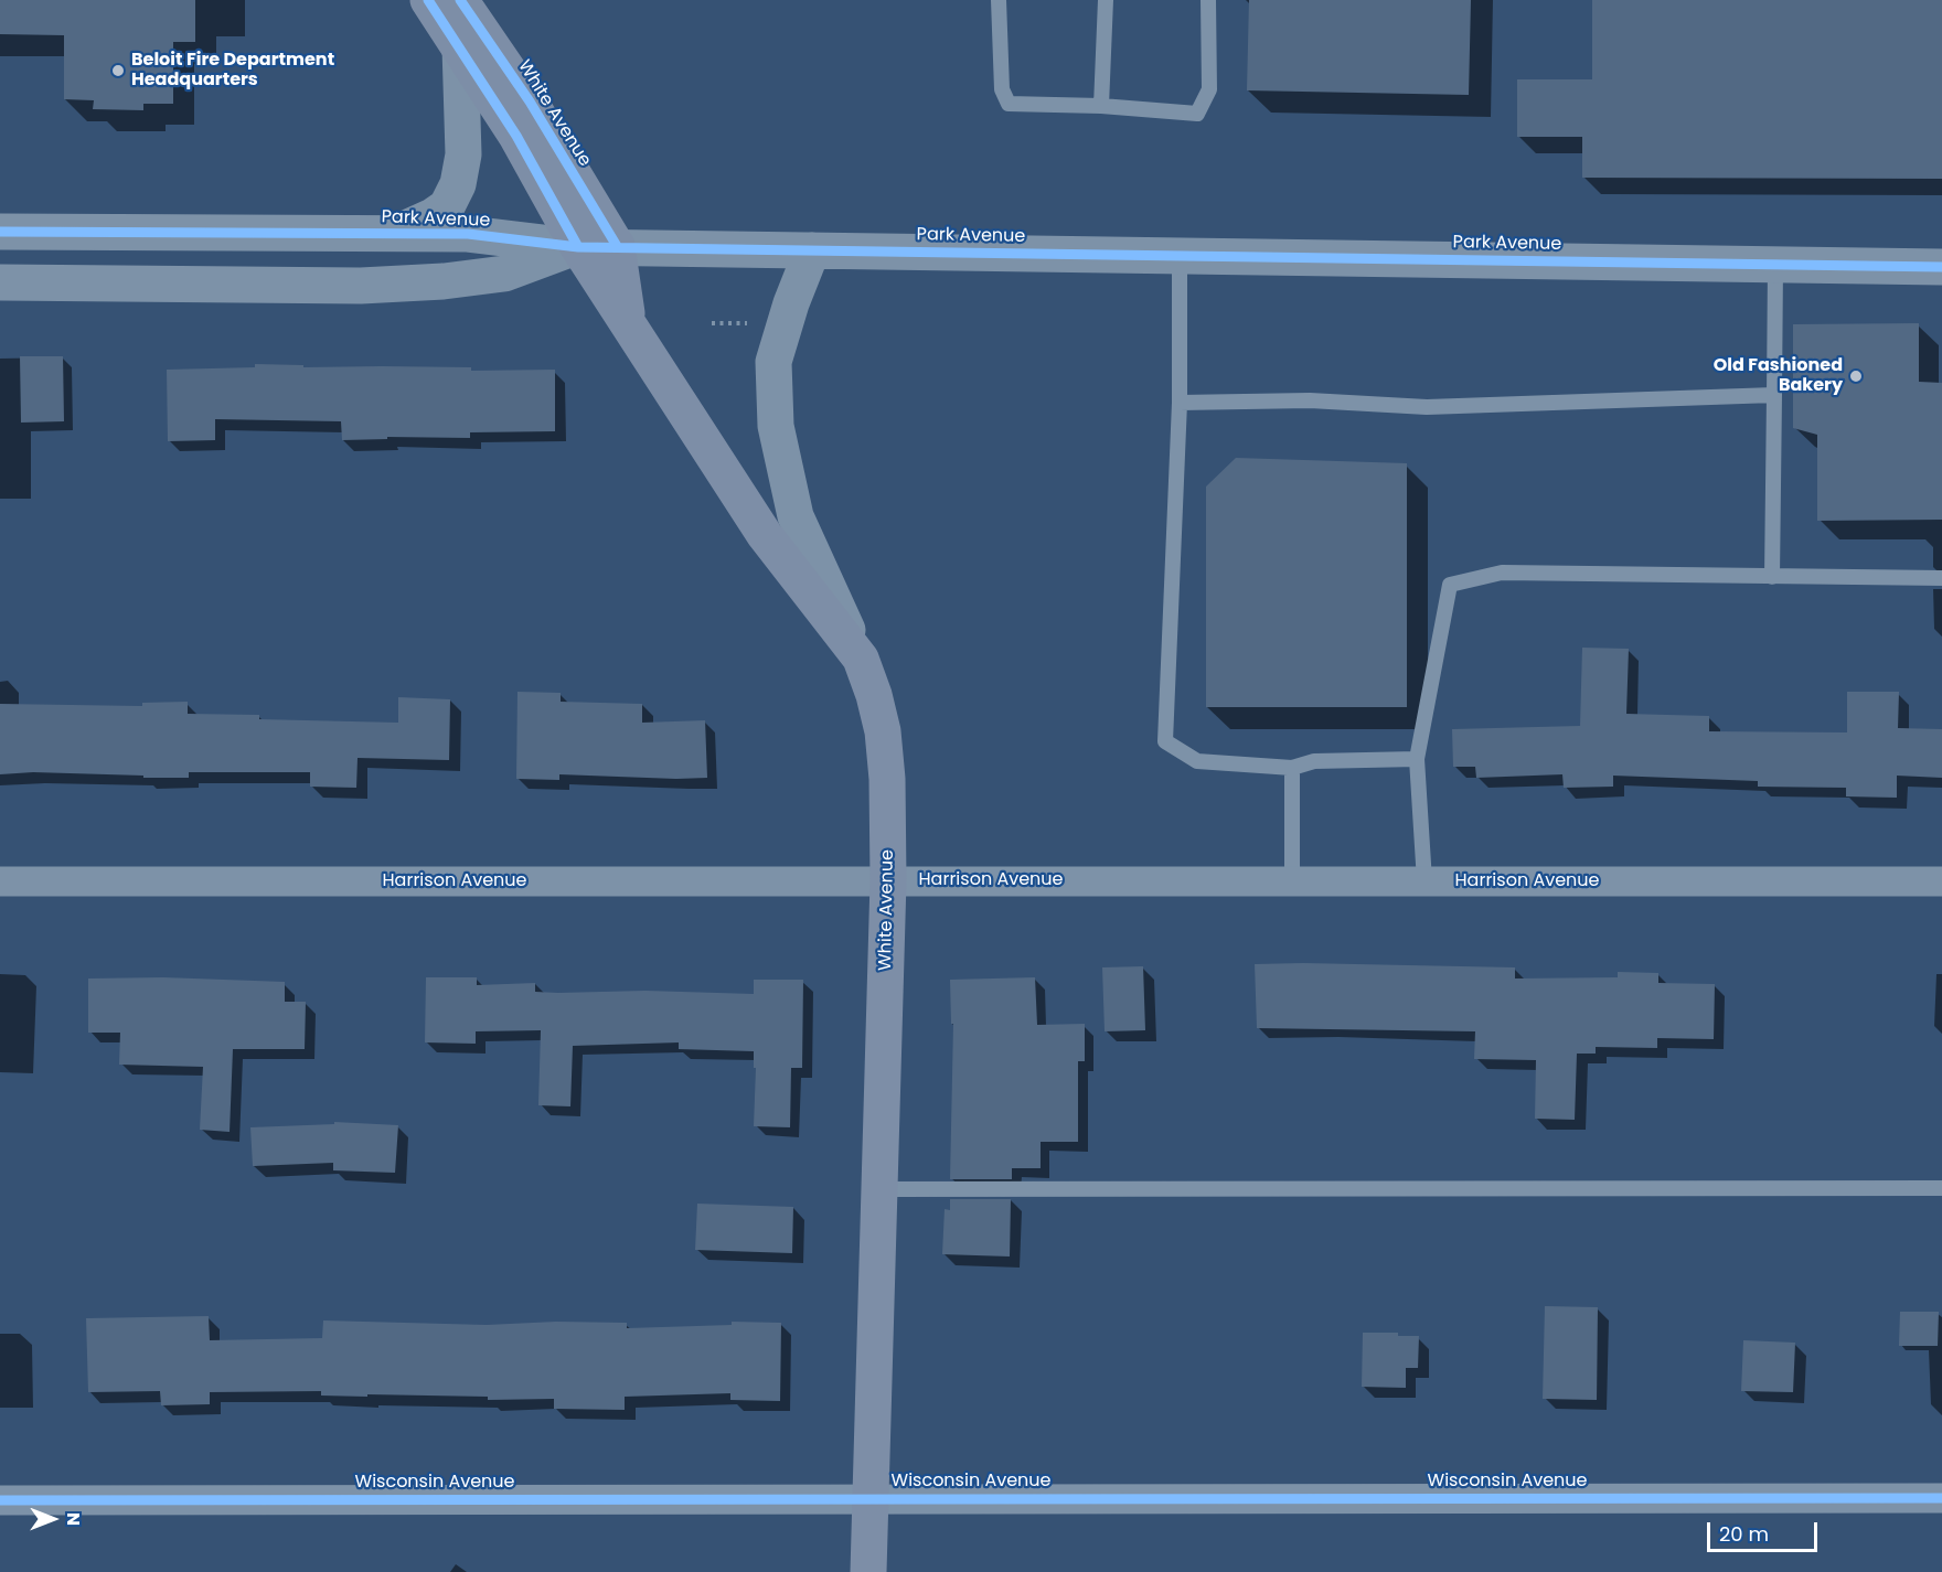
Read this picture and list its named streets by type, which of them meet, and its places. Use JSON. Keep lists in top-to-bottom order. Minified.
{"streets":{"main road":["White Avenue"],"street":["Park Avenue","Harrison Avenue","Wisconsin Avenue"]},"crossings":[["White Avenue","Park Avenue"],["White Avenue","Harrison Avenue"],["White Avenue","Wisconsin Avenue"]],"places":["Beloit Fire Department Headquarters","Old Fashioned Bakery"],"scale_bar":"20 m","north":"right"}
